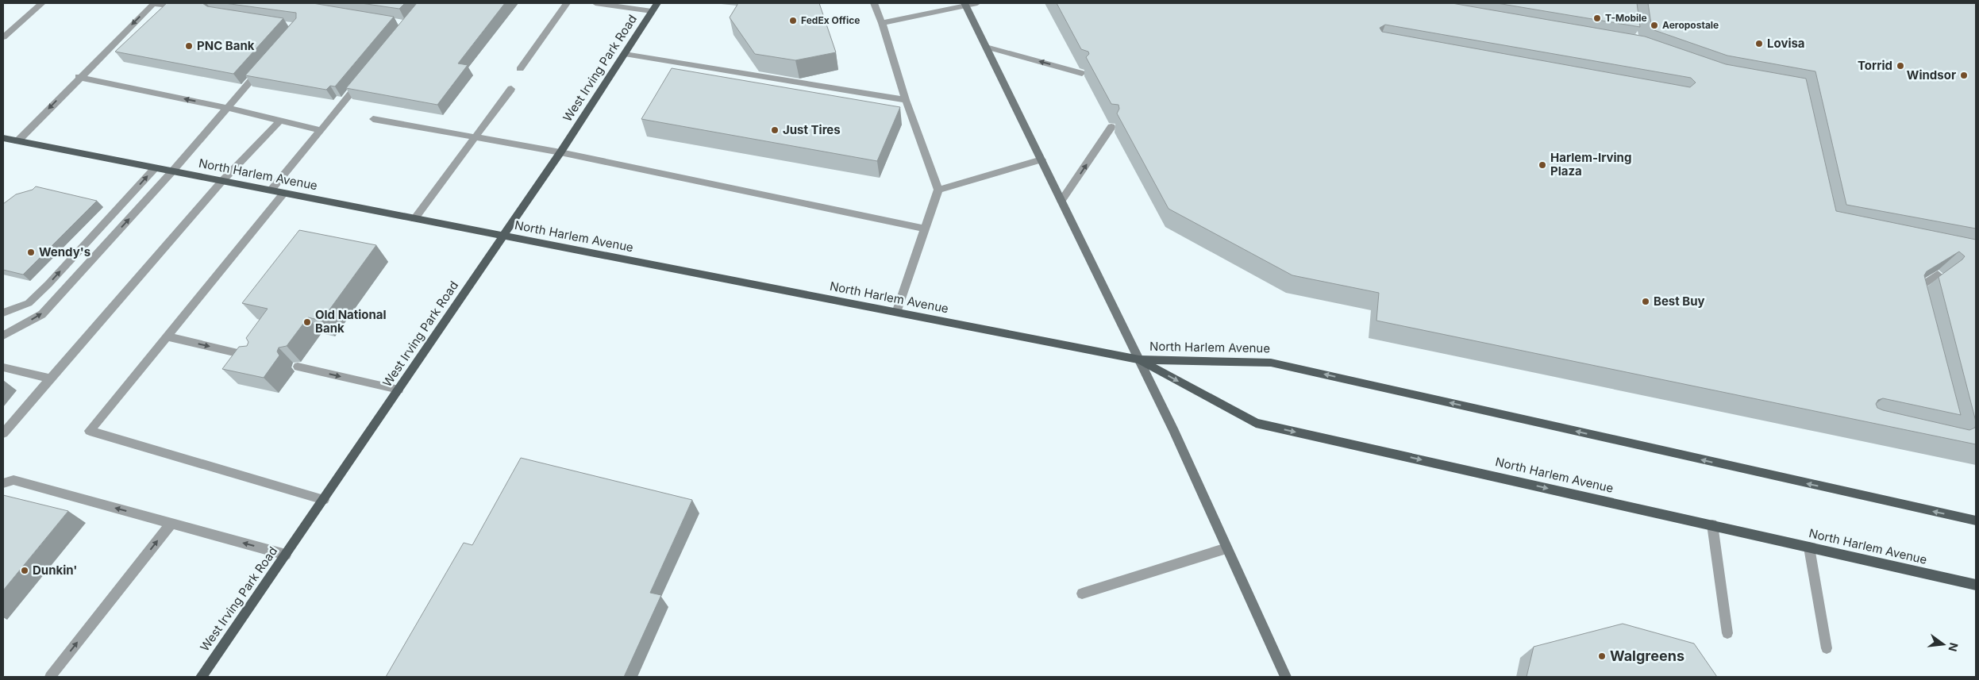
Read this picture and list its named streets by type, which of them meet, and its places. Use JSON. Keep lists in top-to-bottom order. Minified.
{"streets":{"main road":["West Irving Park Road","North Harlem Avenue"]},"crossings":[["West Irving Park Road","North Harlem Avenue"]],"places":["T-Mobile","FedEx Office","Aeropostale","Lovisa","PNC Bank","Torrid","Windsor","Just Tires","Harlem-Irving Plaza","Wendy's","Best Buy","Old National Bank","Dunkin'","Walgreens"],"north":"right"}
